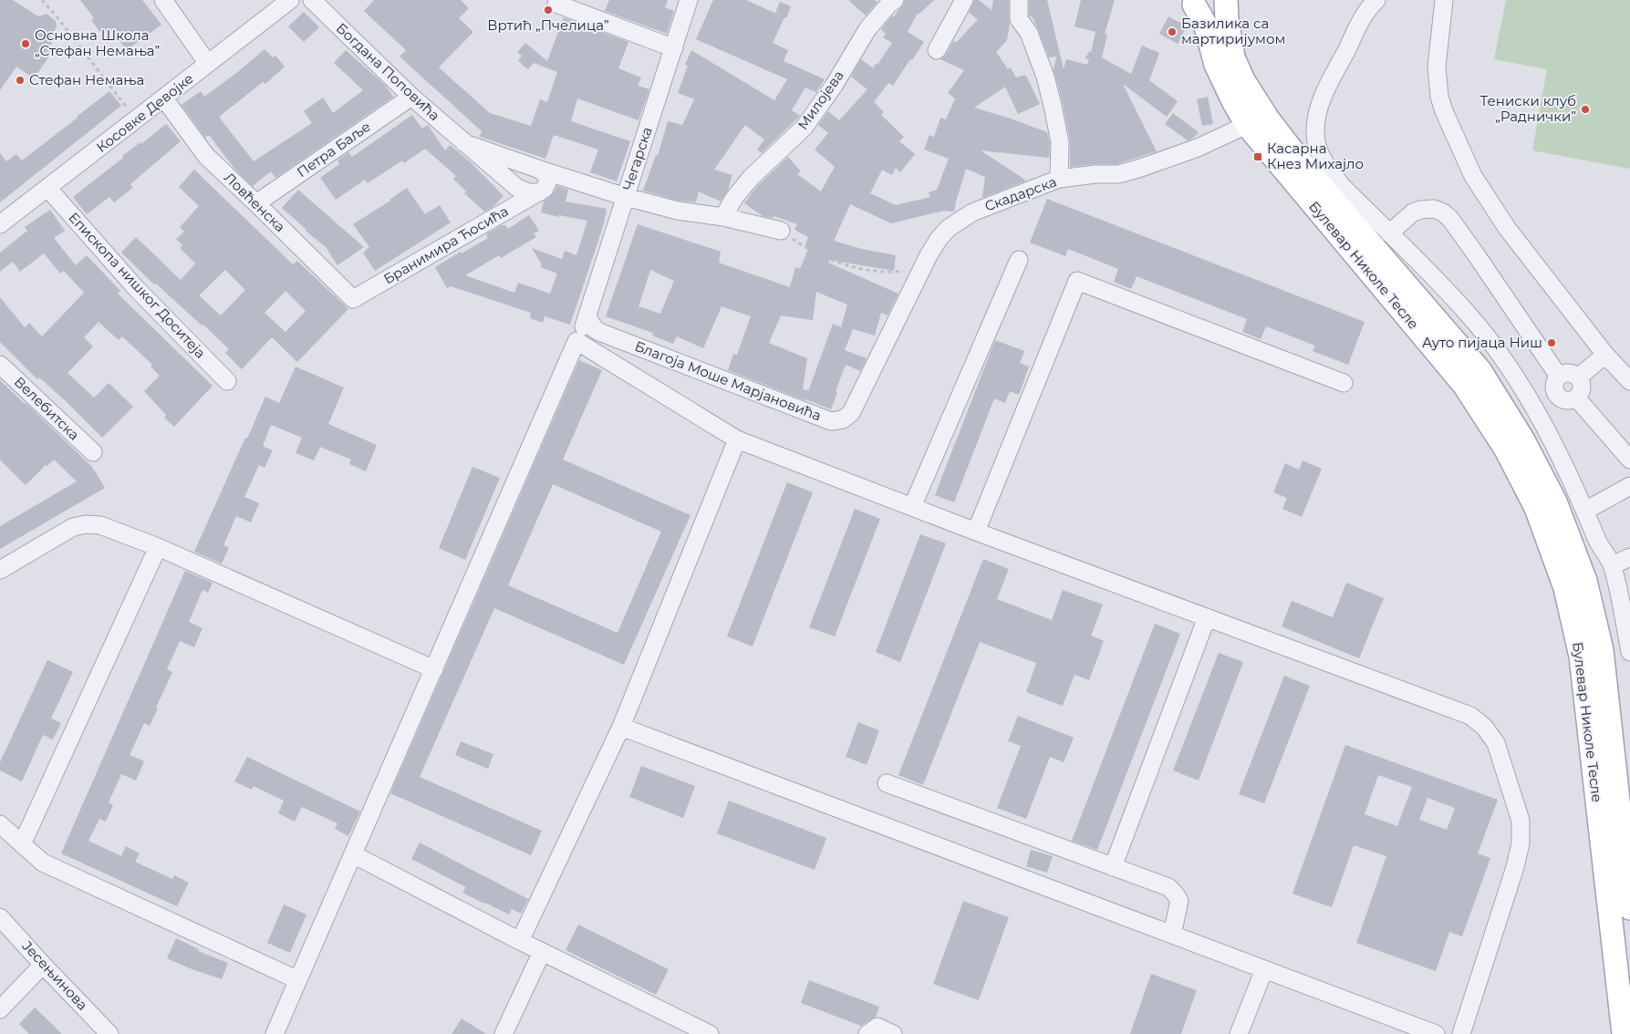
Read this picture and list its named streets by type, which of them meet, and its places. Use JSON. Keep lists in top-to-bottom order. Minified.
{"streets":{"main road":["Булевар Николе Тесле"],"street":["Богдана Поповића","Милојева","Косовке Девојке","Петра Баље","Чегарска","Скадарска","Ловћенска","Бранимира Ћосића","Епископа нишког Доситеја","Благоја Моше Марјановића","Велебитска","Јесењинова"]},"crossings":[["Богдана Поповића","Петра Баље"],["Богдана Поповића","Чегарска"],["Богдана Поповића","Бранимира Ћосића"],["Косовке Девојке","Ловћенска"],["Косовке Девојке","Епископа нишког Доситеја"],["Петра Баље","Ловћенска"],["Чегарска","Благоја Моше Марјановића"],["Скадарска","Булевар Николе Тесле"],["Скадарска","Благоја Моше Марјановића"],["Ловћенска","Бранимира Ћосића"]],"places":{"other":["Вртић „Пчелица”","Базилика са мартиријумом","Основна Школа „Стефан Немања”","Стефан Немања","Тениски клуб „Раднички”","Ауто пијаца Ниш"],"transit":["Касарна Кнез Михајло"]}}
